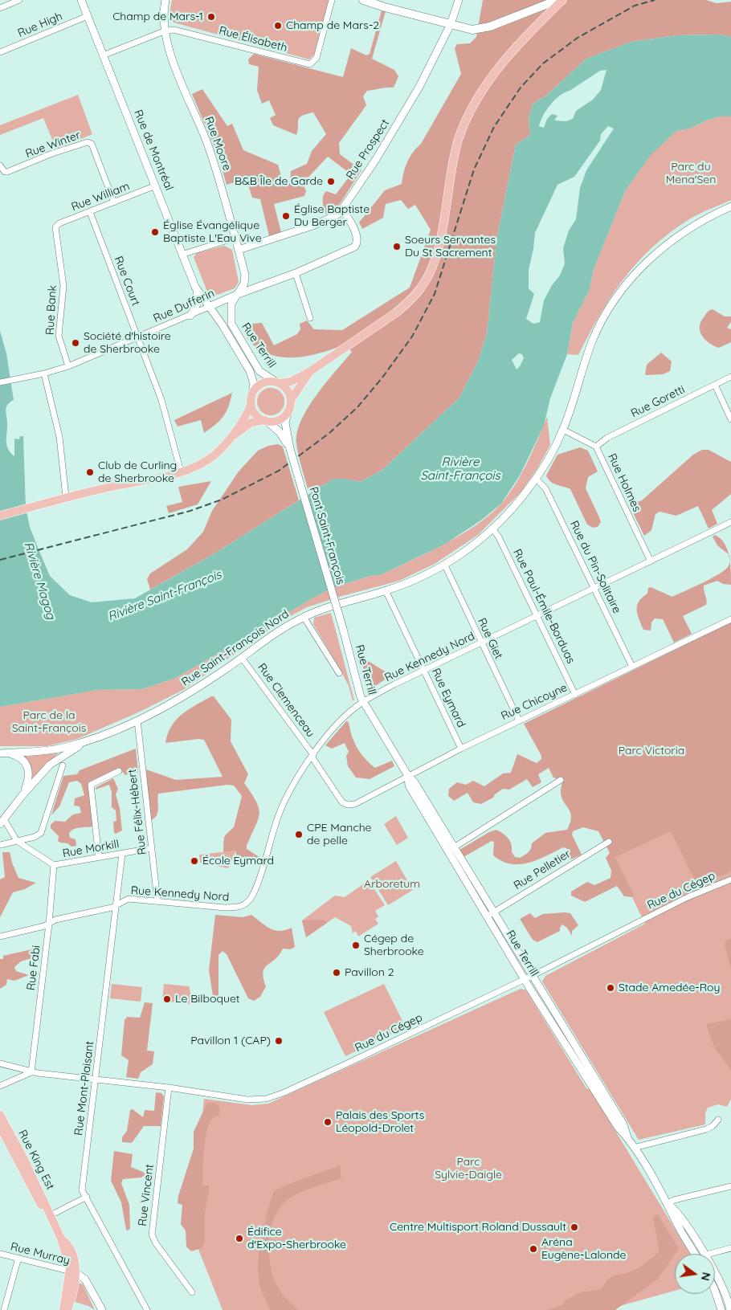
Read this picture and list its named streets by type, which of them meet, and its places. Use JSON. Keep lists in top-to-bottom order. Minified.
{"streets":{"main road":["Rue King Est"],"street":["Rue High","Rue Élisabeth","Rue Moore","Rue Winter","Rue Prospect","Rue de Montréal","Rue William","Rue Court","Rue Dufferin","Rue Bank","Rue Terrill","Rue Goretti","Rue Holmes","Pont Saint-François","Rue du Pin-Solitaire","Rue Paul-Émile-Borduas","Rue Giet","Rue Saint-François Nord","Rue Kennedy Nord","Rue Eymard","Rue Clemenceau","Rue Chicoyne","Rue Félix-Hébert","Rue Morkill","Rue Pelletier","Rue du Cégep","Rue Fabi","Rue Mont-Plaisant","Rue Vincent","Rue Murray"]},"crossings":[["Rue High","Rue de Montréal"],["Rue Élisabeth","Rue Moore"],["Rue Élisabeth","Rue de Montréal"],["Rue Moore","Rue Prospect"],["Rue Moore","Rue Dufferin"],["Rue Moore","Rue Terrill"],["Rue Winter","Rue William"],["Rue Prospect","Rue Dufferin"],["Rue de Montréal","Rue William"],["Rue de Montréal","Rue Dufferin"],["Rue de Montréal","Rue Terrill"],["Rue William","Rue Court"],["Rue William","Rue Bank"],["Rue Court","Rue Dufferin"],["Rue Dufferin","Rue Bank"],["Rue Dufferin","Rue Terrill"],["Rue Terrill","Pont Saint-François"],["Rue Terrill","Rue Kennedy Nord"],["Rue Terrill","Rue Chicoyne"],["Rue Terrill","Rue Pelletier"],["Rue Terrill","Rue du Cégep"],["Rue Goretti","Rue Holmes"],["Rue Holmes","Rue Saint-François Nord"],["Rue Holmes","Rue Kennedy Nord"],["Rue du Pin-Solitaire","Rue Saint-François Nord"],["Rue du Pin-Solitaire","Rue Kennedy Nord"],["Rue du Pin-Solitaire","Rue Chicoyne"],["Rue Paul-Émile-Borduas","Rue Saint-François Nord"],["Rue Paul-Émile-Borduas","Rue Kennedy Nord"],["Rue Paul-Émile-Borduas","Rue Chicoyne"],["Rue Giet","Rue Saint-François Nord"],["Rue Giet","Rue Kennedy Nord"],["Rue Giet","Rue Chicoyne"],["Rue Saint-François Nord","Rue Eymard"],["Rue Saint-François Nord","Rue Clemenceau"],["Rue Saint-François Nord","Rue Félix-Hébert"],["Rue Kennedy Nord","Rue Eymard"],["Rue Kennedy Nord","Rue Clemenceau"],["Rue Kennedy Nord","Rue Félix-Hébert"],["Rue Kennedy Nord","Rue Fabi"],["Rue Kennedy Nord","Rue Mont-Plaisant"],["Rue Eymard","Rue Chicoyne"],["Rue Clemenceau","Rue Chicoyne"],["Rue Félix-Hébert","Rue Morkill"],["Rue Morkill","Rue Fabi"],["Rue Morkill","Rue Mont-Plaisant"],["Rue du Cégep","Rue Fabi"],["Rue du Cégep","Rue Mont-Plaisant"],["Rue du Cégep","Rue Vincent"],["Rue King Est","Rue Murray"]],"water":["Rivière Saint-François","Rivière Magog"],"parks":["Parc du Mena'Sen","Parc de la Saint-François","Parc Victoria","Arboretum","Parc Sylvie-Daigle"],"places":["Champ de Mars-1","Champ de Mars-2","B&B Île de Garde","Église Baptiste Du Berger","Église Évangélique Baptiste L'Eau Vive","Soeurs Servantes Du St Sacrement","Société d'histoire de Sherbrooke","Club de Curling de Sherbrooke","CPE Manche de pelle","École Eymard","Cégep de Sherbrooke","Pavillon 2","Stade Amedée-Roy","Le Bilboquet","Pavillon 1 (CAP)","Palais des Sports Léopold-Drolet","Centre Multisport Roland Dussault","Édifice d'Expo-Sherbrooke","Aréna Eugène-Lalonde"],"north":"right"}
